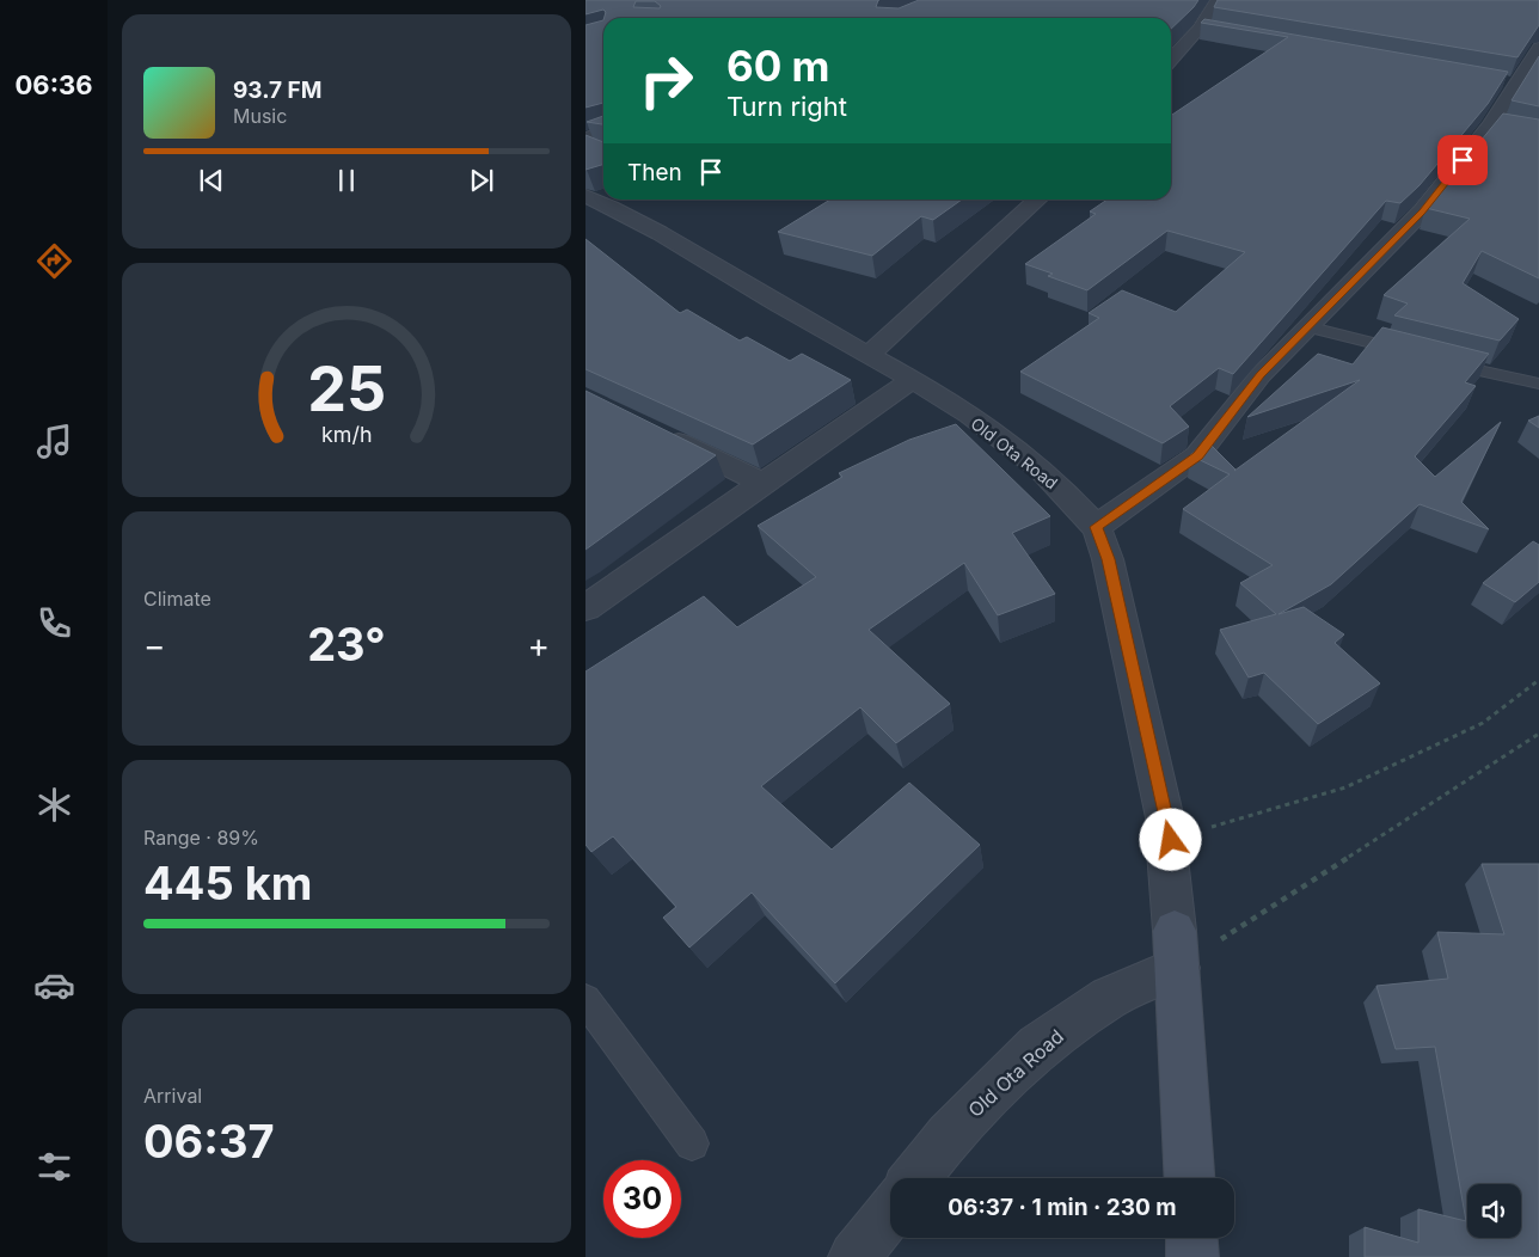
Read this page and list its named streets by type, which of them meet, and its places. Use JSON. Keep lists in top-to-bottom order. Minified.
{"streets":{"street":["Old Ota Road"]},"page":{"tabs":"06:36","turn":["60 m","Turn right"],"song":["93.7 FM","Music"],"then":"Then","tile":["Climate",["Range · 89%","445 km"],["Arrival","06:37"]],"heat":["−","23°","+"],"limit":"30","trip":"06:37 · 1 min · 230 m","gauge":["25","km/h"]}}
